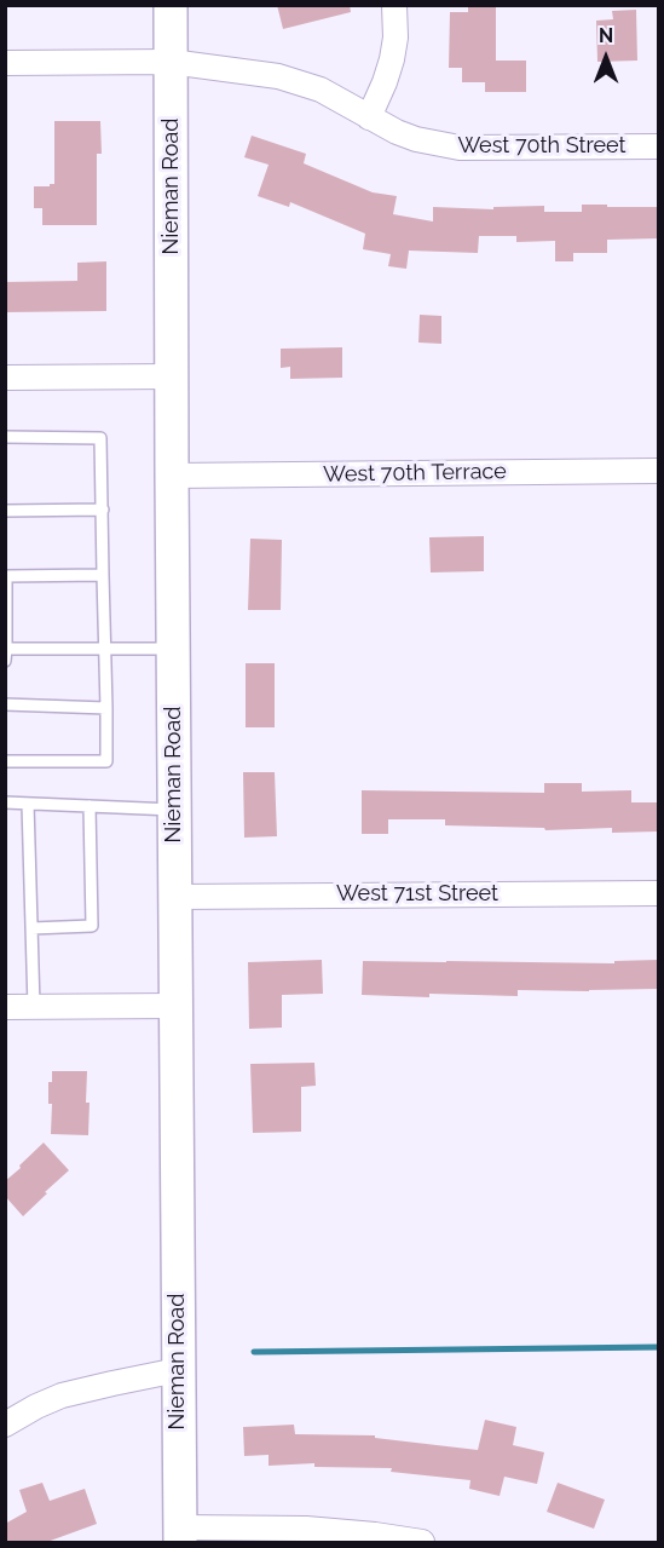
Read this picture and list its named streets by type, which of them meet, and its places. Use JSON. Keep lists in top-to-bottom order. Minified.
{"streets":{"main road":["Nieman Road"],"street":["West 70th Street","West 70th Terrace","West 71st Street"]},"crossings":[["West 70th Street","Nieman Road"],["Nieman Road","West 70th Terrace"],["Nieman Road","West 71st Street"]],"north":"top"}
